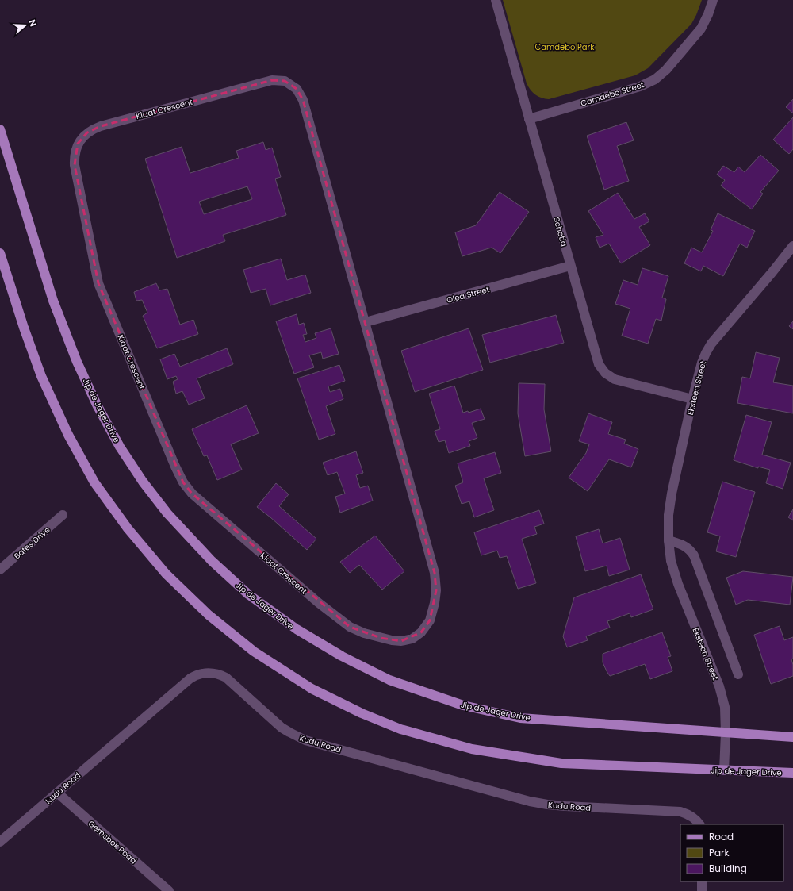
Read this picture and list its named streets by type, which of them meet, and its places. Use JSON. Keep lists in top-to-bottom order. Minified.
{"streets":{"main road":["Jip de Jager Drive"],"street":["Camdebo Street","Kiaat Crescent","Schotia","Olea Street","Eksteen Street","Bates Drive","Kudu Road","Gemsbok Road"]},"crossings":[["Camdebo Street","Schotia"],["Kiaat Crescent","Olea Street"],["Schotia","Olea Street"],["Schotia","Eksteen Street"],["Eksteen Street","Jip de Jager Drive"],["Kudu Road","Gemsbok Road"]],"parks":["Camdebo Park"],"legend":["Road","Park","Building"],"north":"right"}
